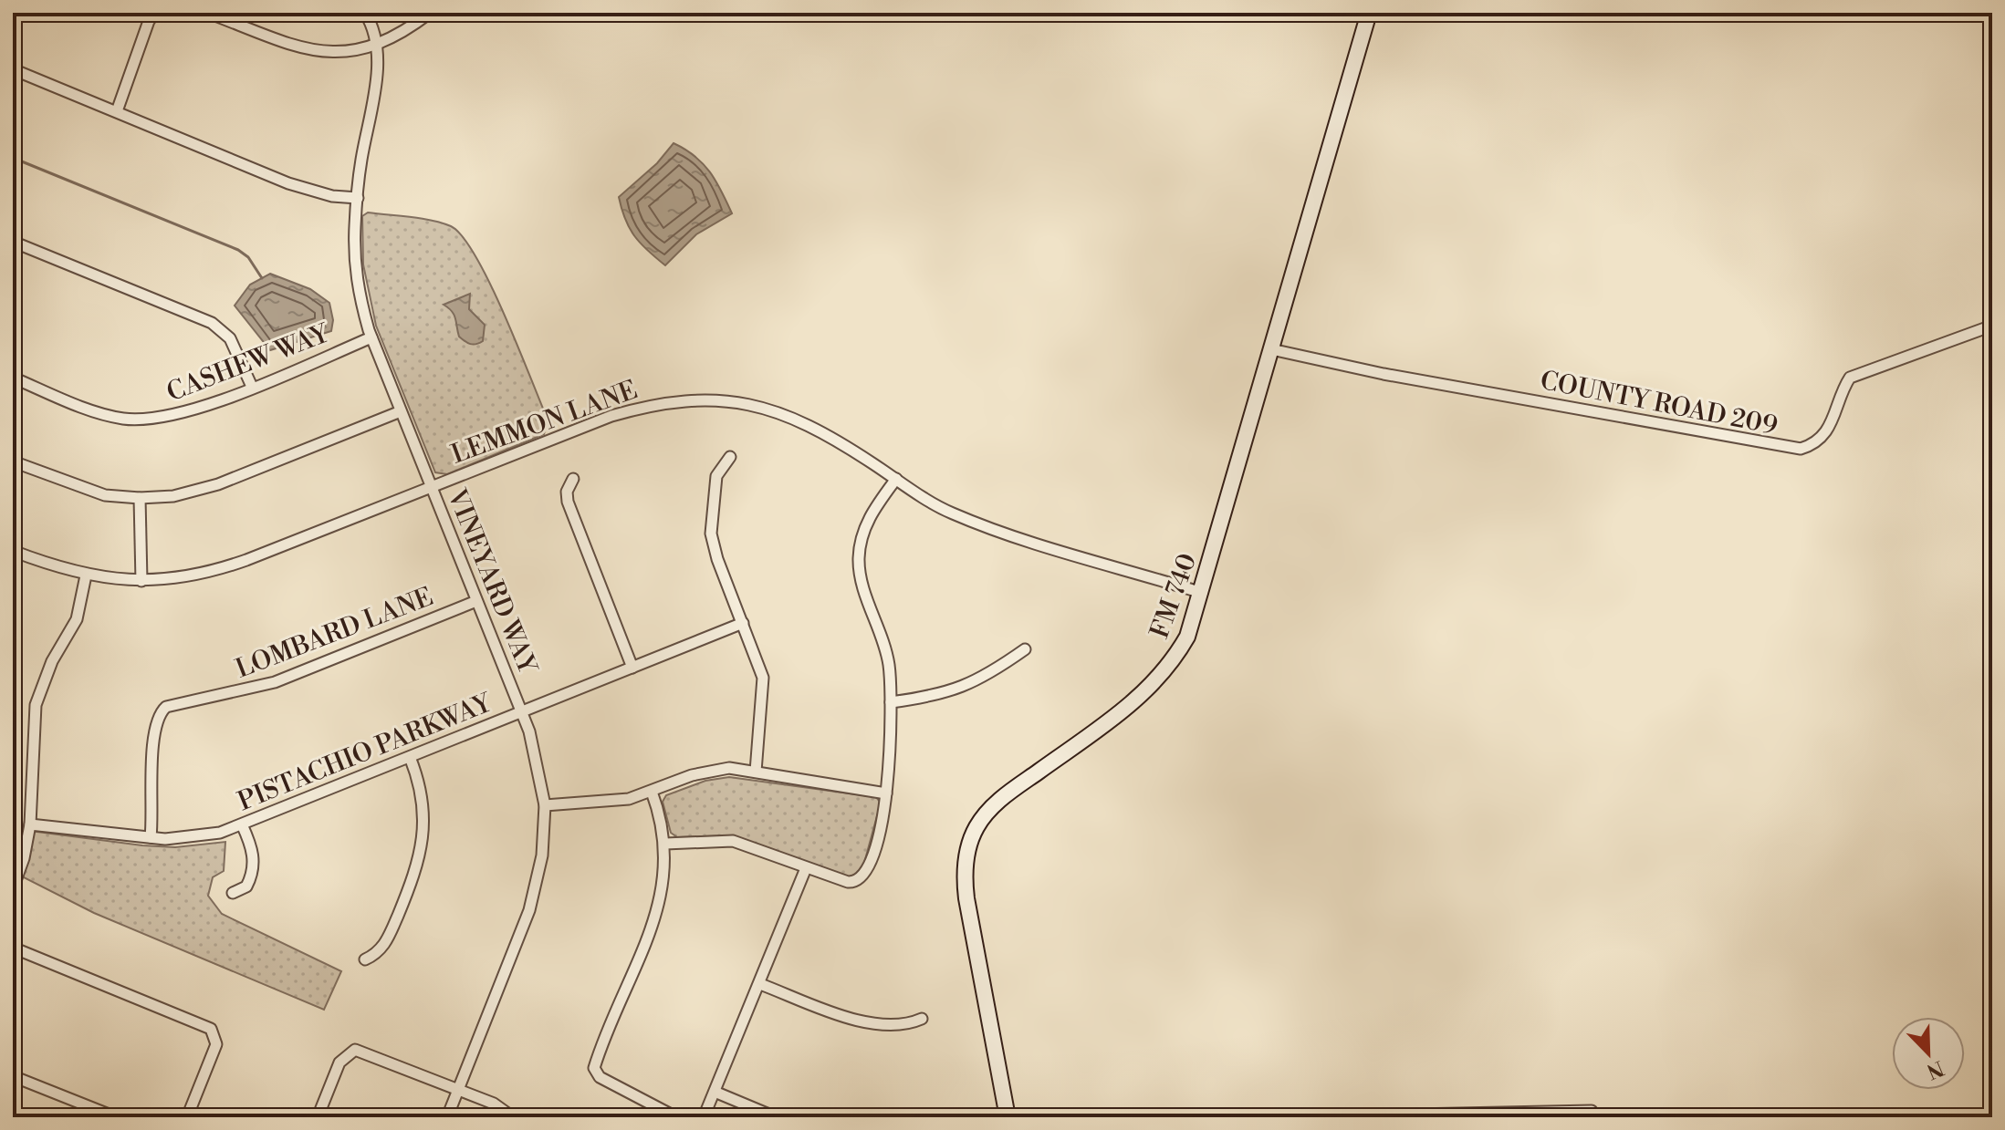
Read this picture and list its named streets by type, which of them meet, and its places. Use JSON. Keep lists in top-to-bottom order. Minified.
{"streets":{"main road":["FM 740"],"street":["CASHEW WAY","COUNTY ROAD 209","LEMMON LANE","VINEYARD WAY","LOMBARD LANE","PISTACHIO PARKWAY"]},"crossings":[["CASHEW WAY","VINEYARD WAY"],["COUNTY ROAD 209","FM 740"],["LEMMON LANE","VINEYARD WAY"],["LEMMON LANE","FM 740"],["VINEYARD WAY","LOMBARD LANE"],["VINEYARD WAY","PISTACHIO PARKWAY"],["LOMBARD LANE","PISTACHIO PARKWAY"]],"north":"bottom right"}
